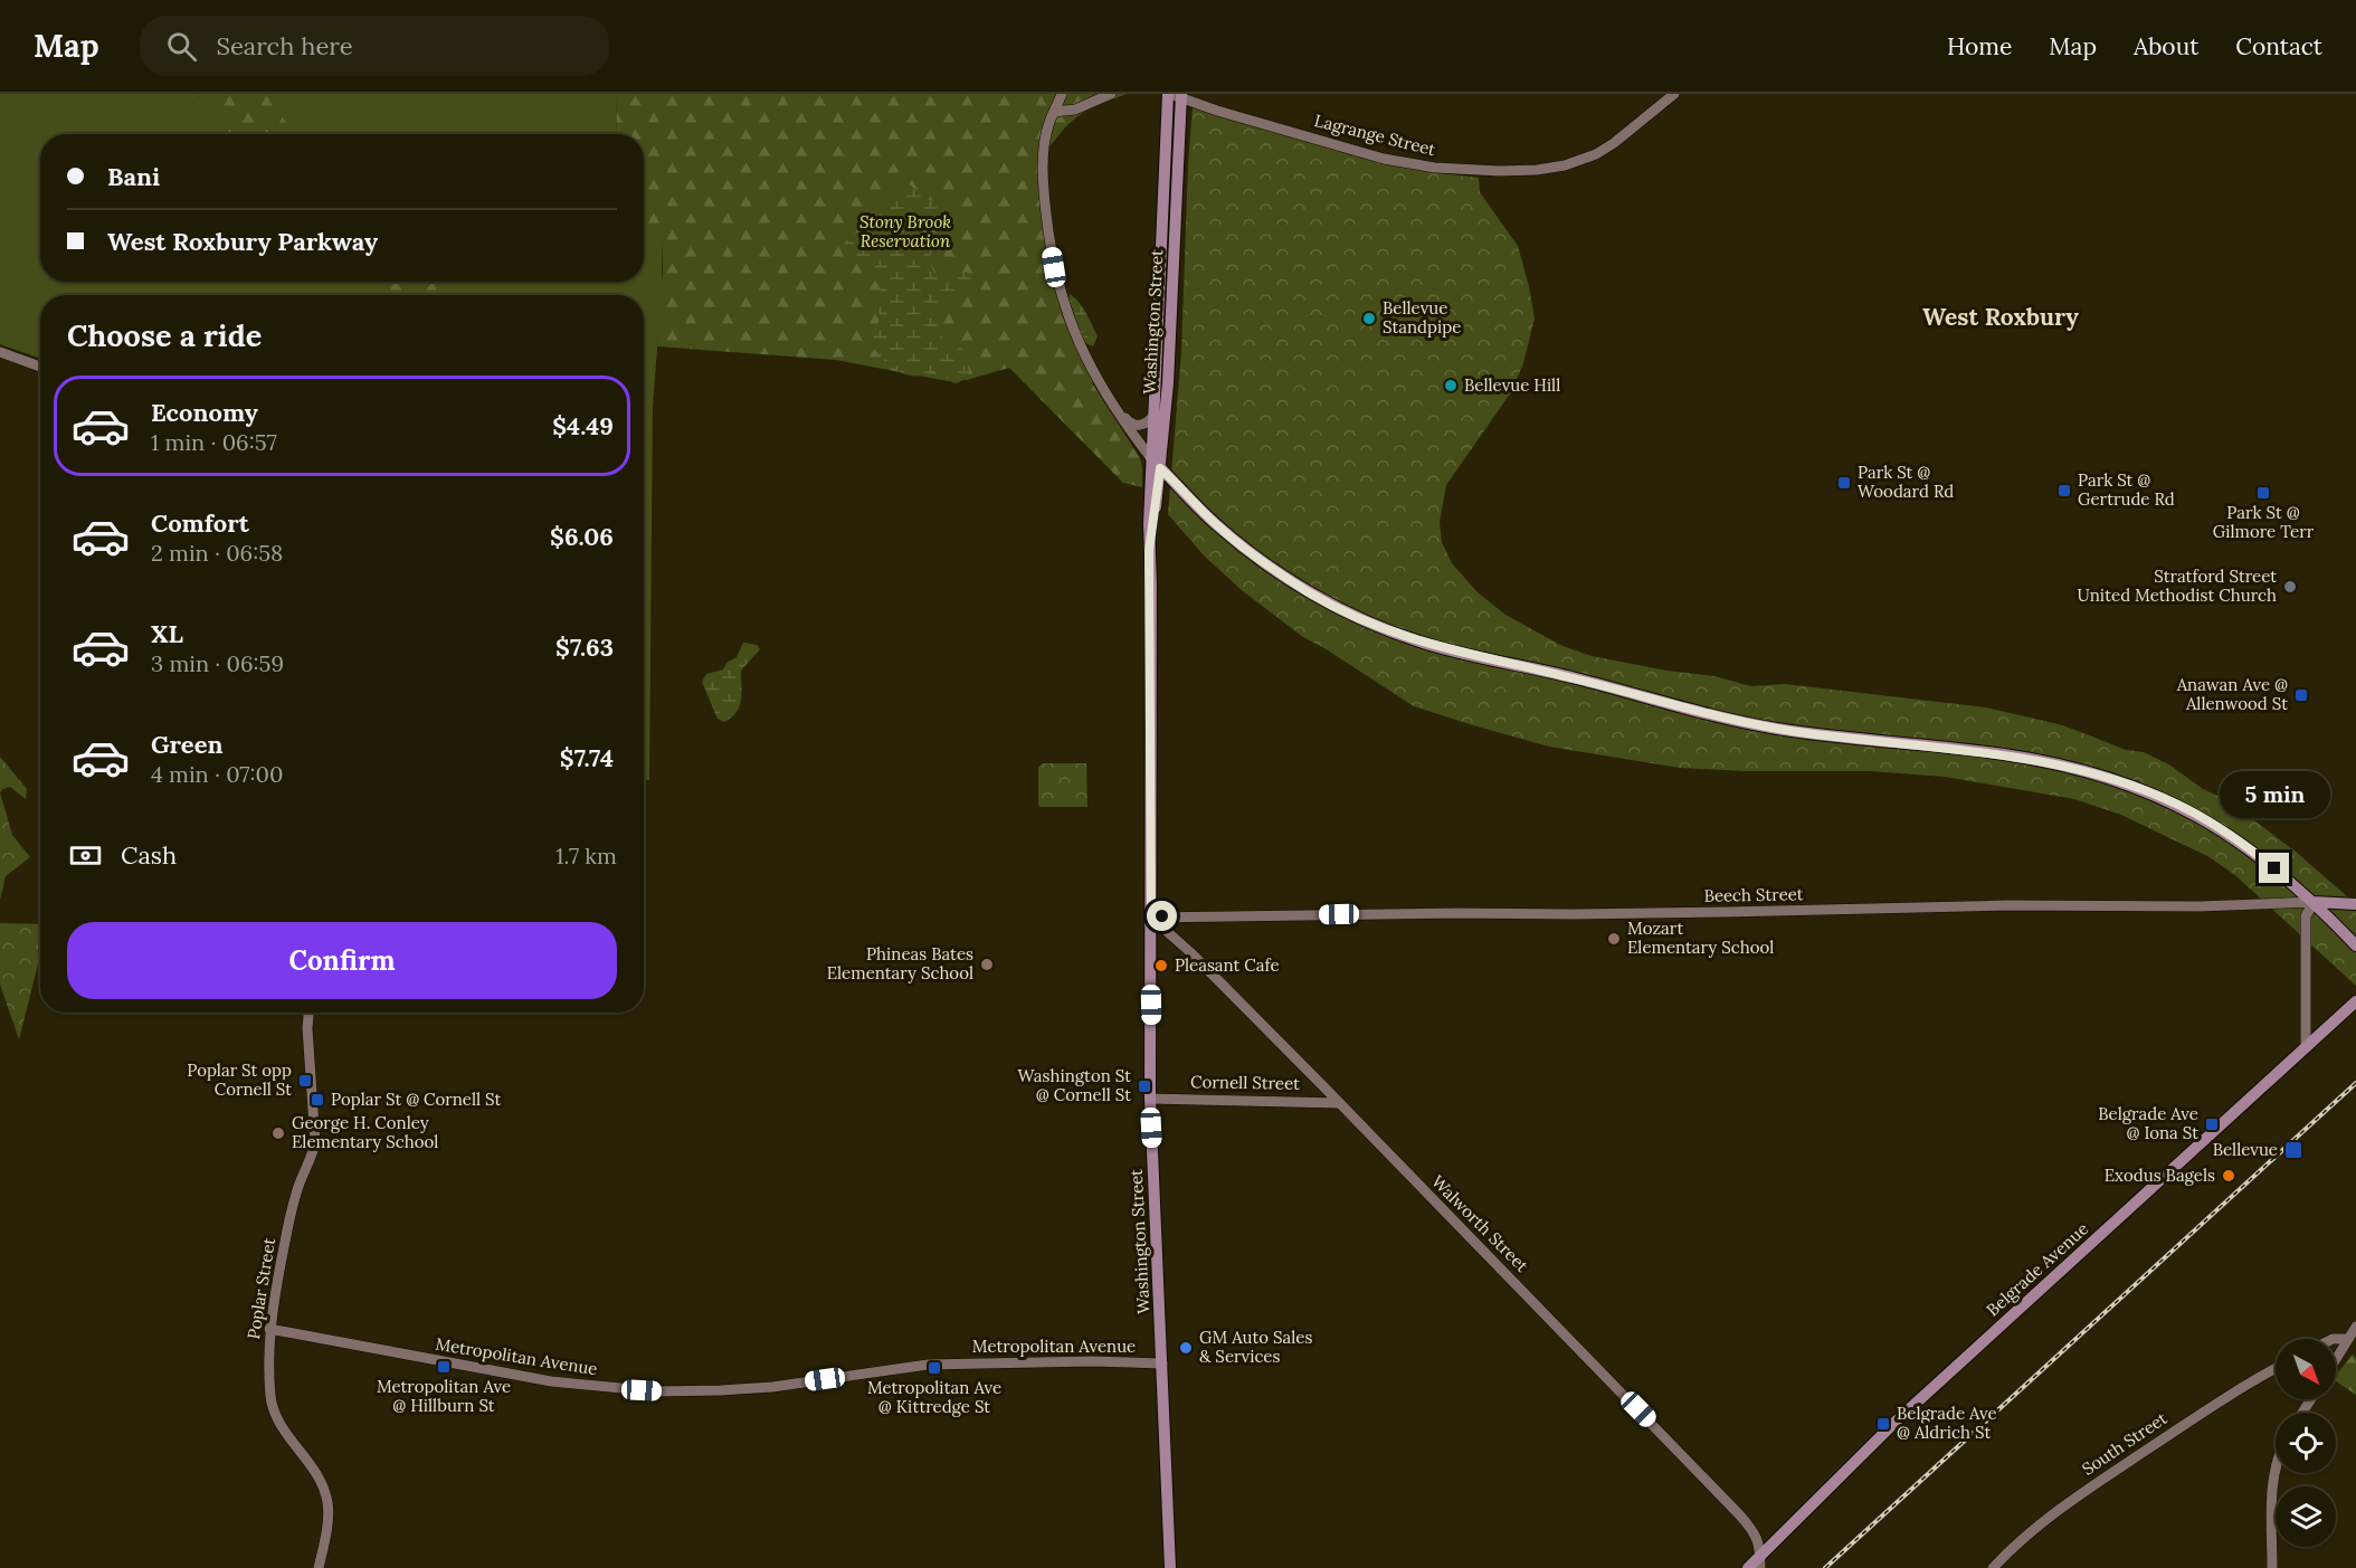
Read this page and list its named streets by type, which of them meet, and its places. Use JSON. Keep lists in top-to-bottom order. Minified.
{"streets":{"main road":["Washington Street","Beech Street","Belgrade Avenue"],"street":["Lagrange Street","Cornell Street","Walworth Street","Poplar Street","Metropolitan Avenue","South Street"]},"crossings":[["Lagrange Street","Washington Street"],["Washington Street","Beech Street"],["Washington Street","Cornell Street"],["Washington Street","Walworth Street"],["Washington Street","Metropolitan Avenue"],["Beech Street","Walworth Street"],["Cornell Street","Walworth Street"],["Walworth Street","Belgrade Avenue"],["Poplar Street","Metropolitan Avenue"]],"districts":["West Roxbury"],"parks":["Stony Brook Reservation"],"places":{"other":["Bellevue Standpipe","Bellevue Hill","Stratford Street United Methodist Church","Mozart Elementary School","Phineas Bates Elementary School","Pleasant Cafe","George H. Conley Elementary School","Exodus Bagels","GM Auto Sales & Services"],"transit":["Park St @ Woodard Rd","Park St @ Gertrude Rd","Park St @ Gilmore Terr","Anawan Ave @ Allenwood St","Poplar St opp Cornell St","Washington St @ Cornell St","Poplar St @ Cornell St","Belgrade Ave @ Iona St","Bellevue","Metropolitan Ave @ Hillburn St","Metropolitan Ave @ Kittredge St","Belgrade Ave @ Aldrich St"]},"north":"bottom right","page":{"header":"Map","search":"Search here","nav":["Home","Map","About","Contact"],"banner":["Bani","West Roxbury Parkway"],"heading":"Choose a ride","list":[{"name":"Economy","note":"1 min · 06:57","value":"$4.49"},{"name":"Comfort","note":"2 min · 06:58","value":"$6.06"},{"name":"XL","note":"3 min · 06:59","value":"$7.63"},{"name":"Green","note":"4 min · 07:00","value":"$7.74"}],"bubble":"5 min","pay":["Cash","1.7 km"],"buttons":"Confirm"}}
